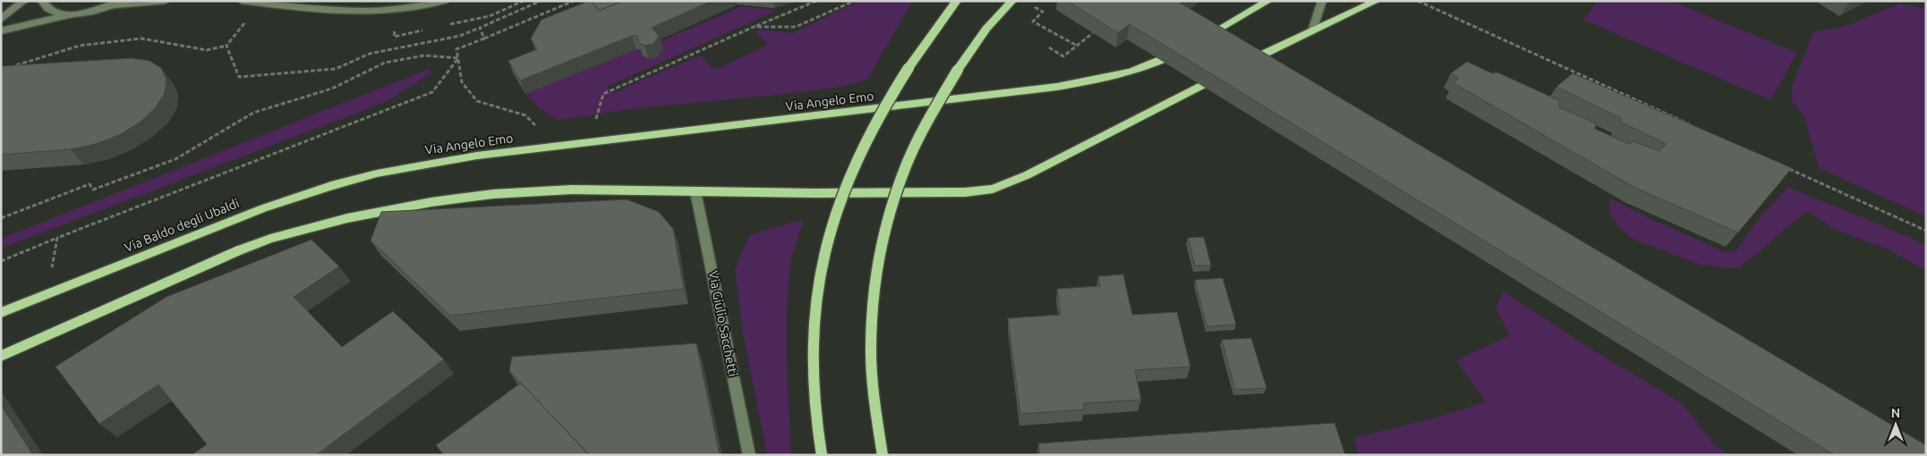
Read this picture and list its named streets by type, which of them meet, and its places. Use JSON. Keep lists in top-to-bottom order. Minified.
{"streets":{"main road":["Via Angelo Emo","Via Baldo degli Ubaldi"],"street":["Via Giulio Sacchetti"]},"crossings":[["Via Angelo Emo","Via Baldo degli Ubaldi"]],"north":"top"}
